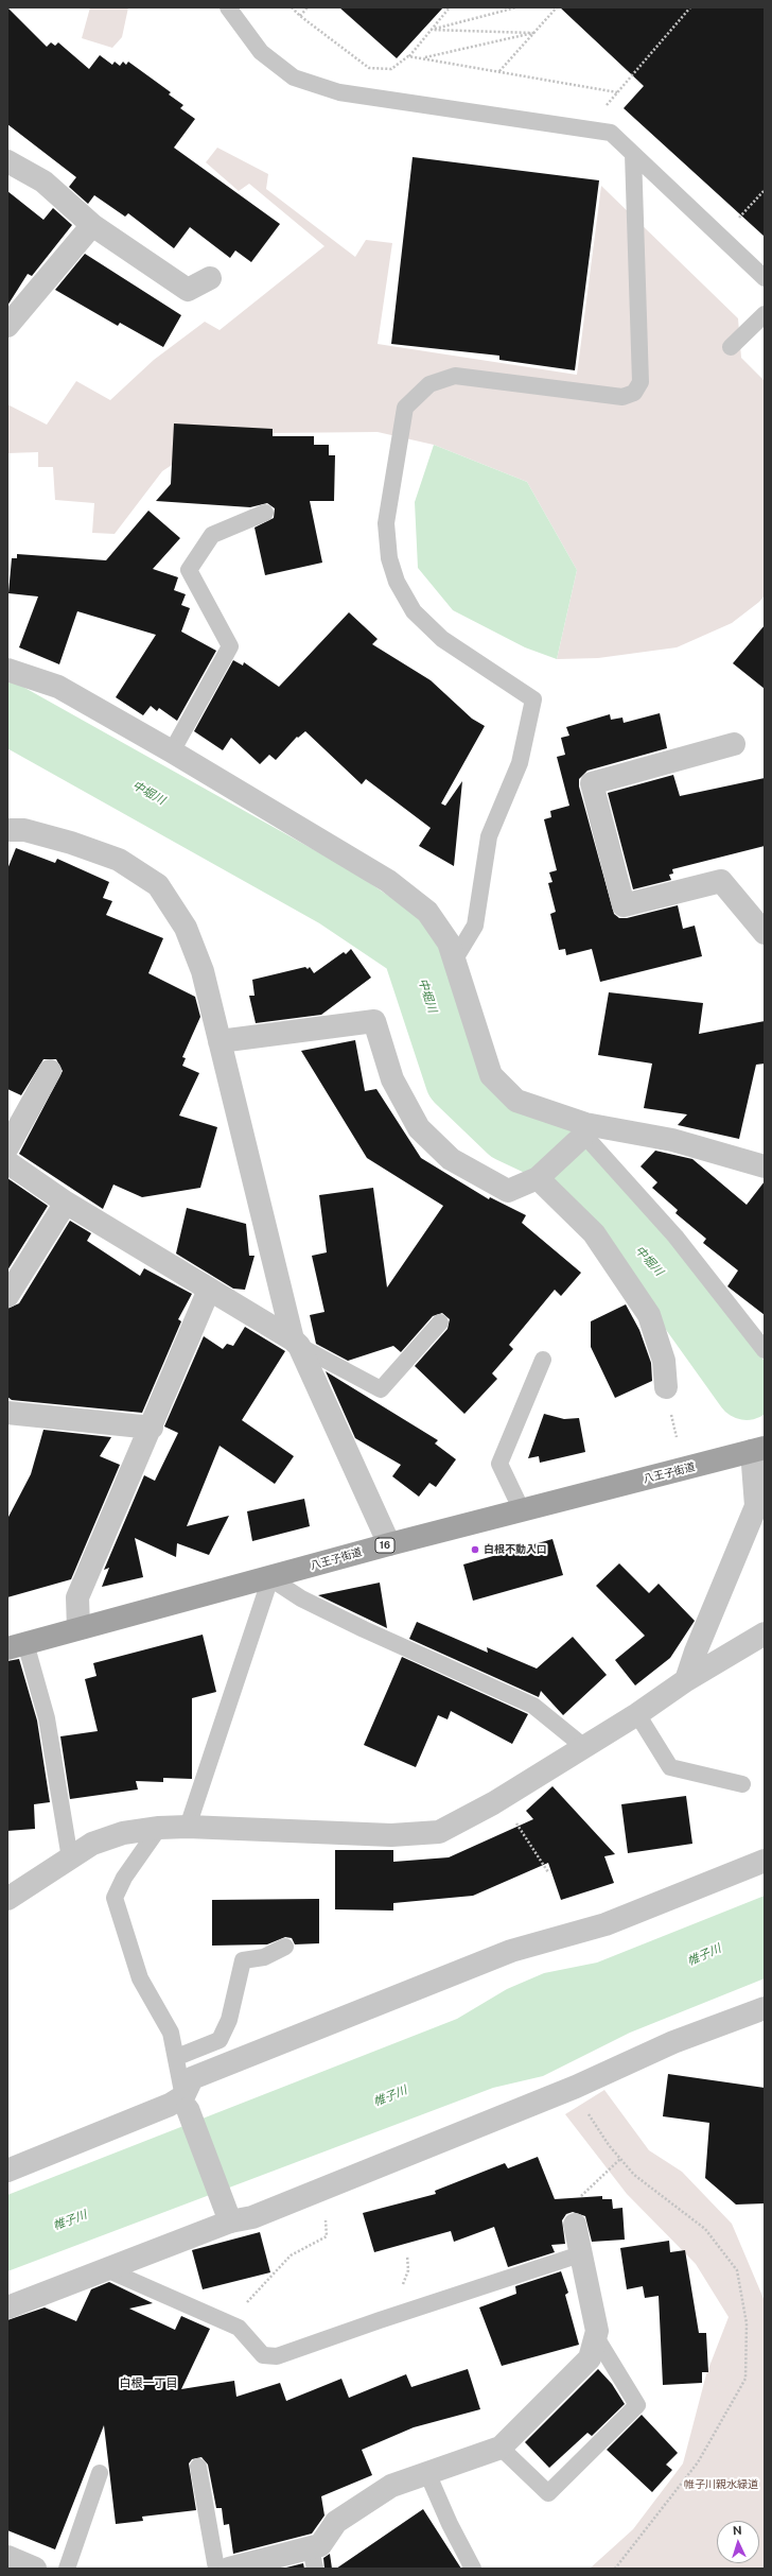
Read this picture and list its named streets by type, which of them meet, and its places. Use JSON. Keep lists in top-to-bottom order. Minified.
{"streets":{"highway":["八王子街道","16"]},"districts":["白根一丁目"],"water":["中堀川","帷子川"],"parks":["帷子川親水緑道"],"places":["白根不動入口"],"north":"top"}
